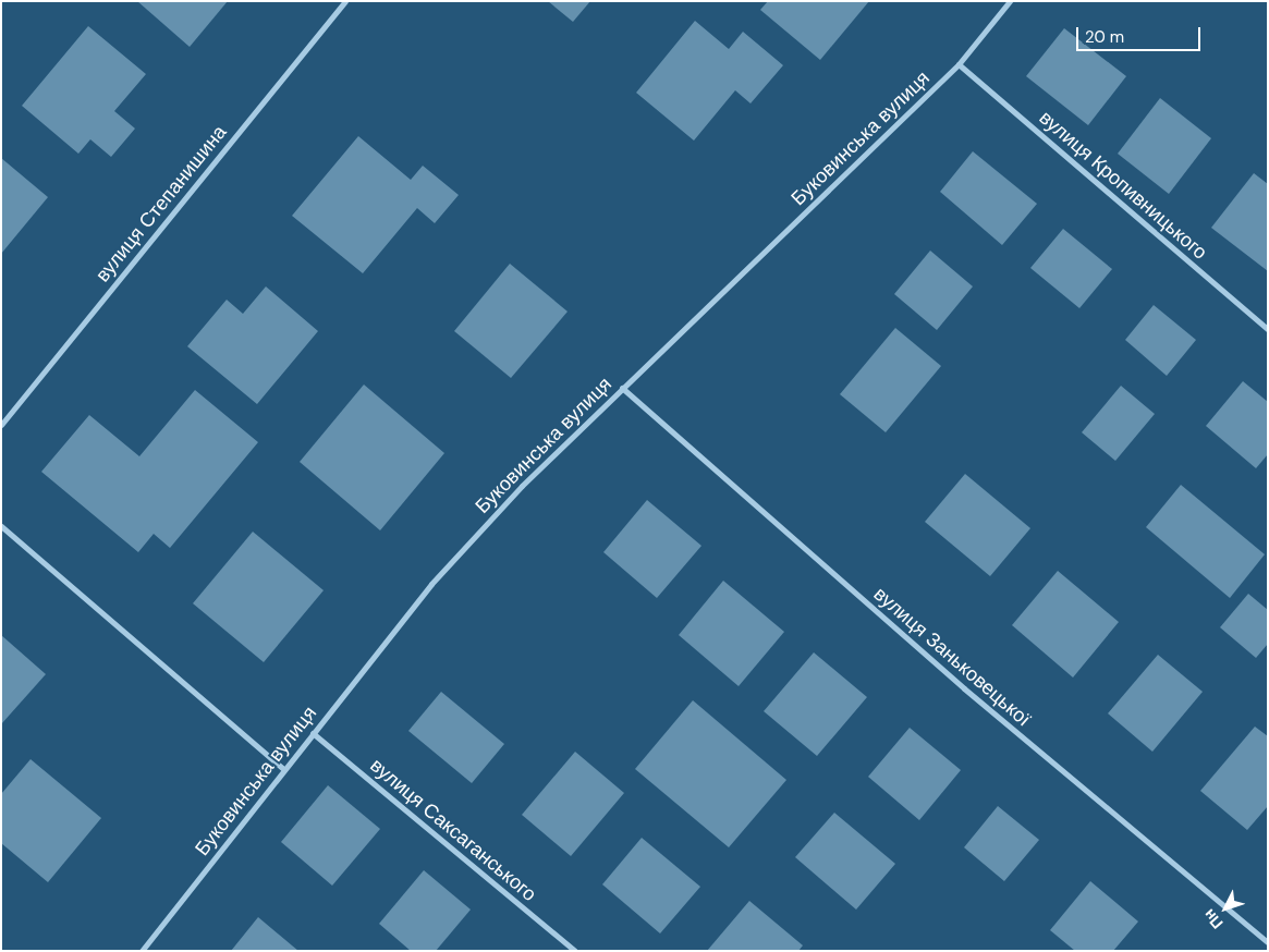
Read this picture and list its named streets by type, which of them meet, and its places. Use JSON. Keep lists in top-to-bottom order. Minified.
{"streets":{"street":["Буковинська вулиця","вулиця Кропивницького","вулиця Степанишина","вулиця Заньковецької","вулиця Саксаганського"]},"crossings":[["Буковинська вулиця","вулиця Кропивницького"],["Буковинська вулиця","вулиця Заньковецької"],["Буковинська вулиця","вулиця Саксаганського"]],"scale_bar":"20 m","north":"bottom left"}
